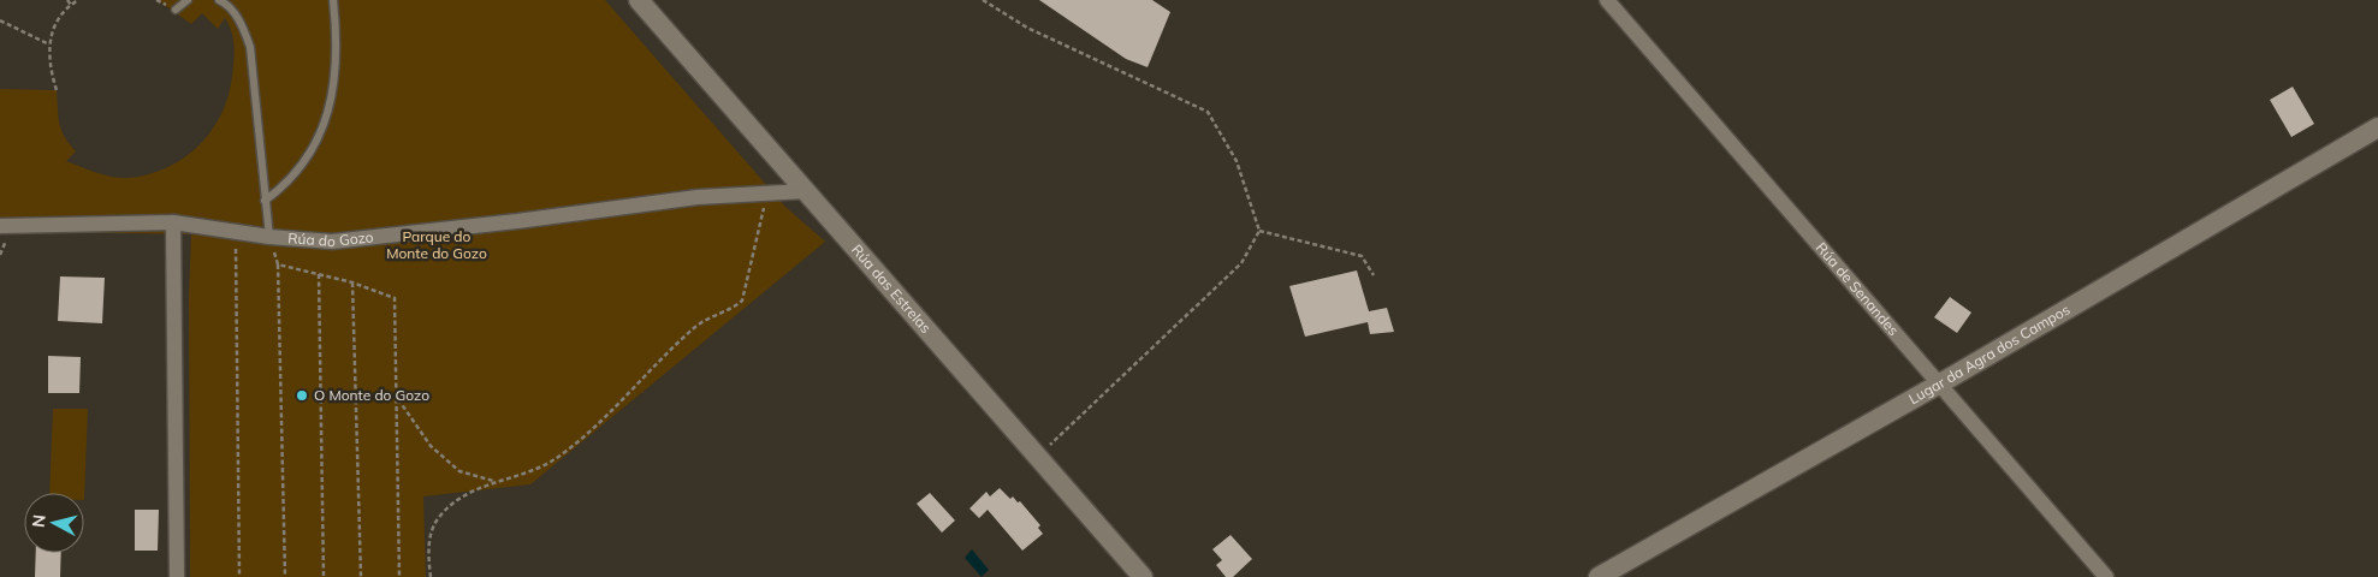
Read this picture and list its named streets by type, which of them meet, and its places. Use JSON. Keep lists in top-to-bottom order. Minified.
{"streets":{"street":["Rúa do Gozo","Rúa das Estrelas","Rúa de Senandes","Lugar da Agra dos Campos"]},"crossings":[["Rúa do Gozo","Rúa das Estrelas"],["Rúa de Senandes","Lugar da Agra dos Campos"]],"parks":["Parque do Monte do Gozo"],"places":["O Monte do Gozo"],"north":"left"}
